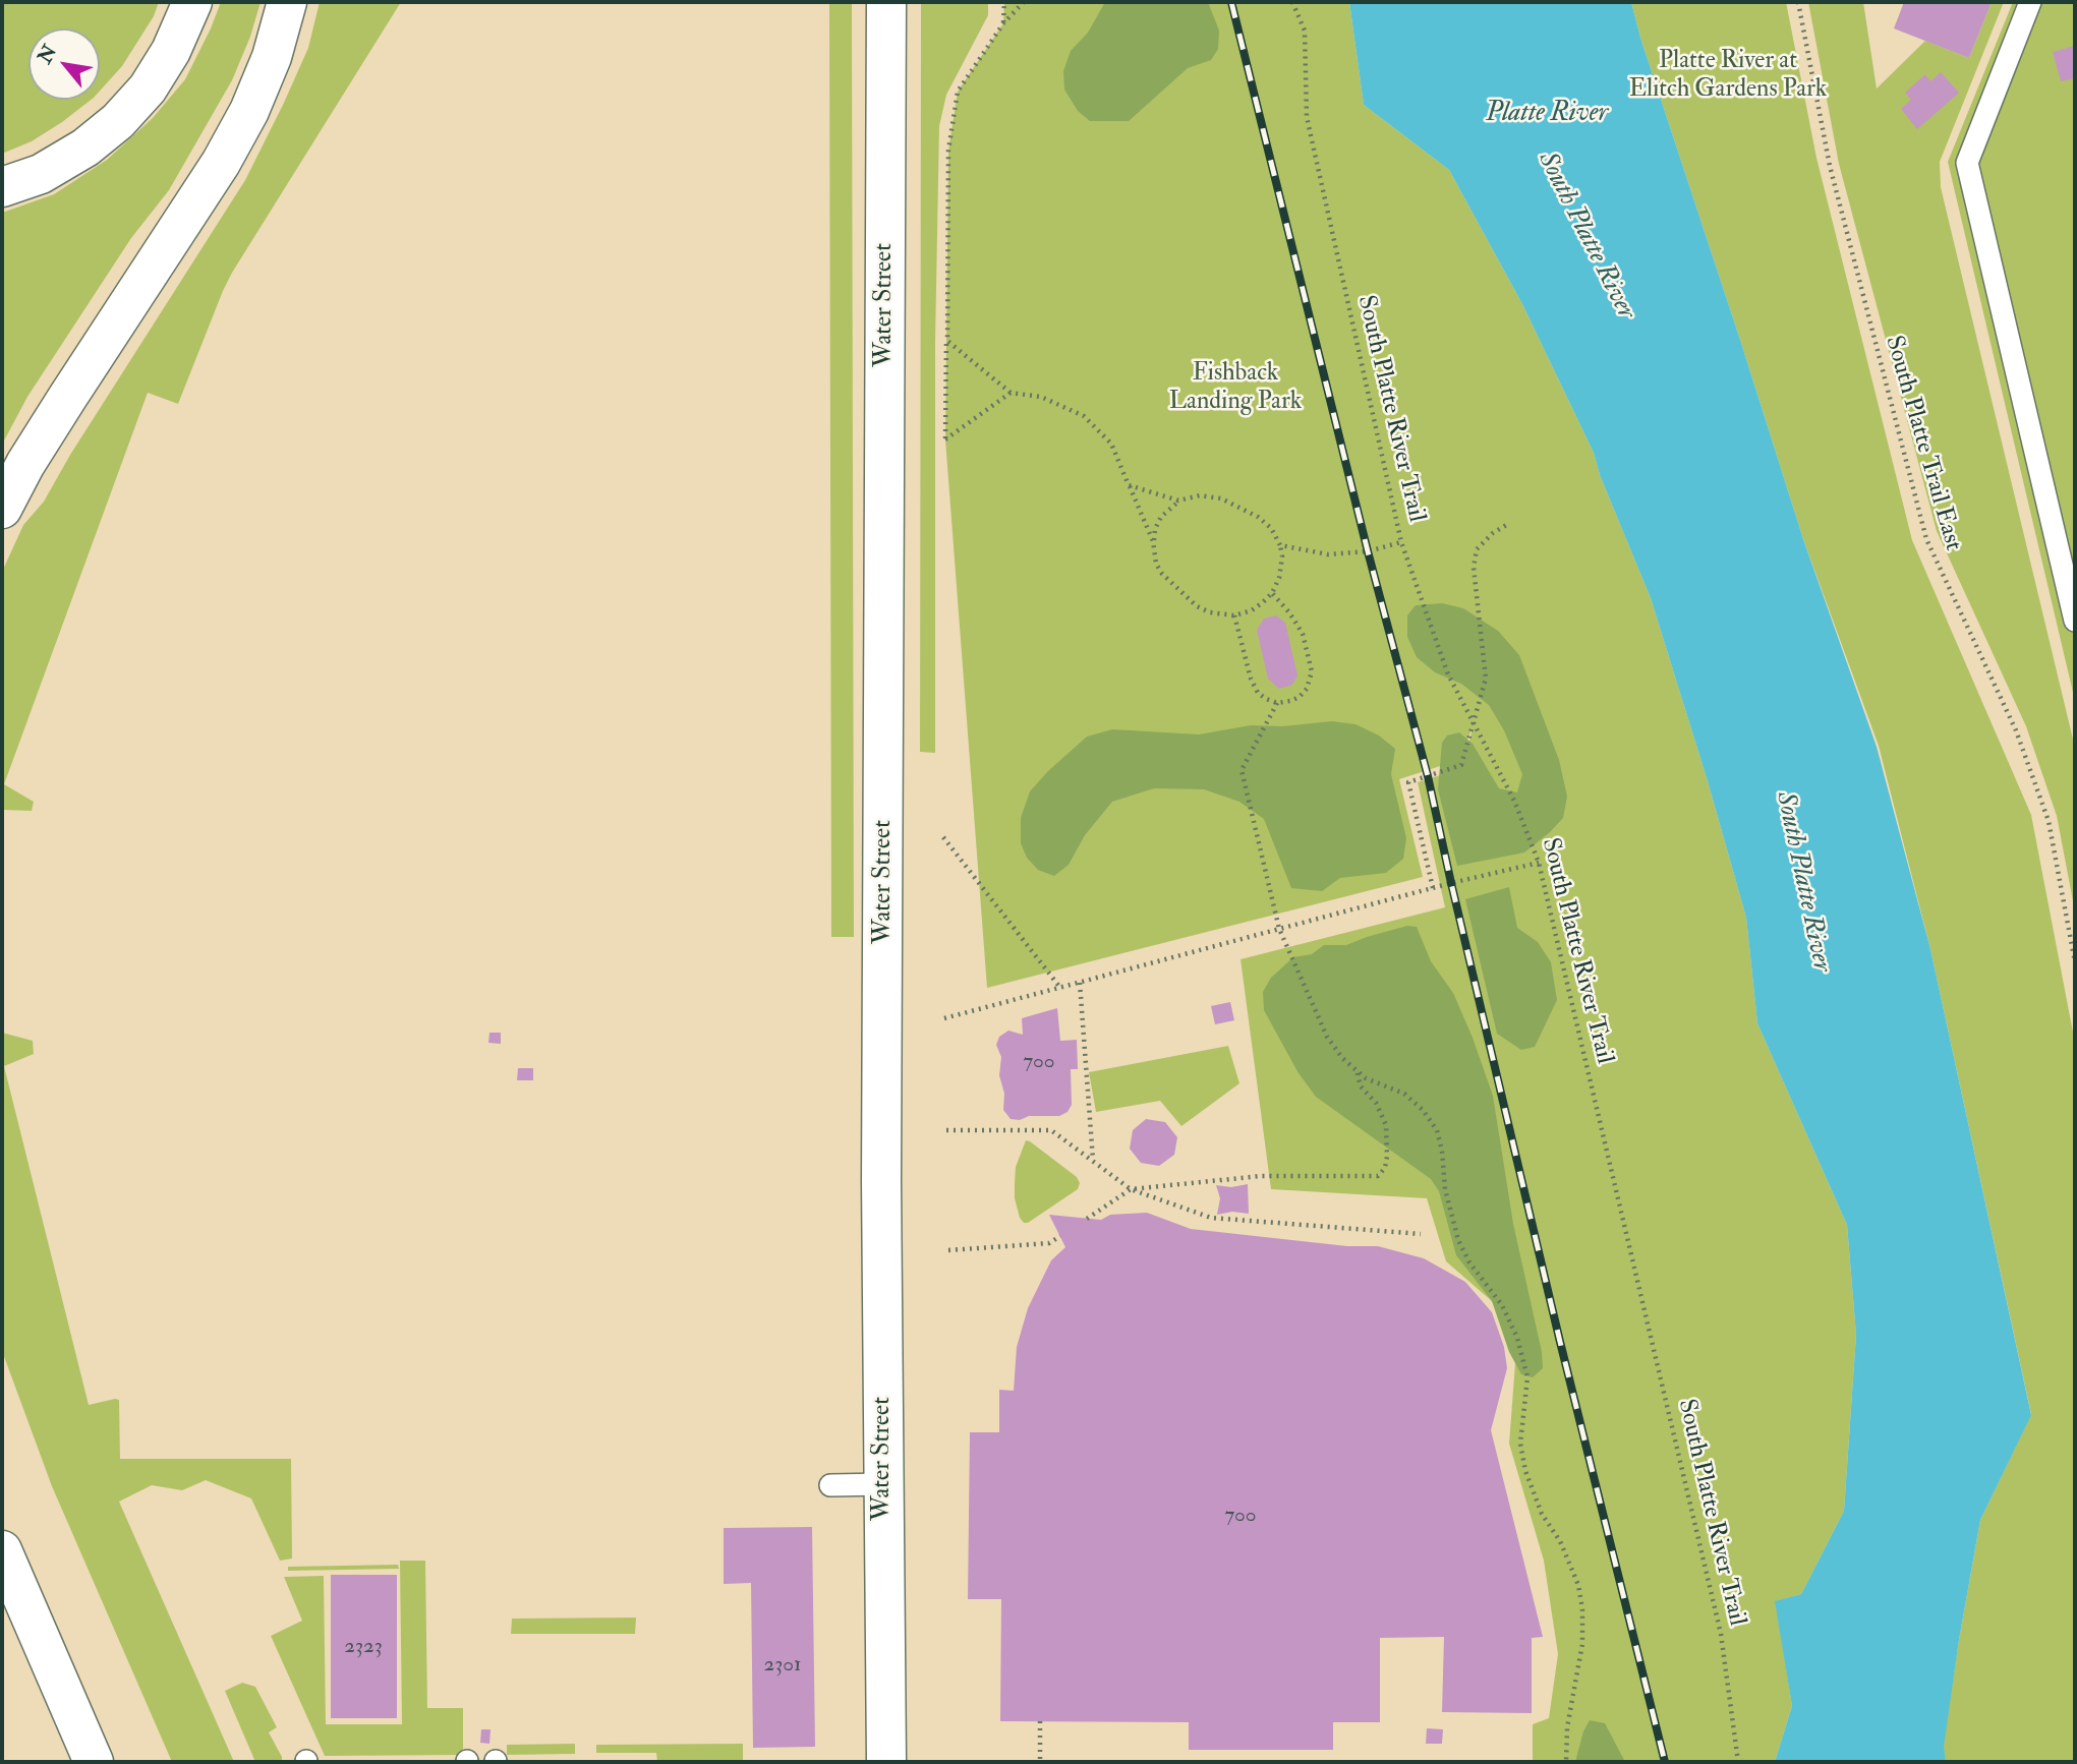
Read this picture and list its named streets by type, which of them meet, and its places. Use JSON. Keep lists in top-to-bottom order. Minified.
{"streets":{"main road":["Water Street"],"path":["South Platte River Trail","South Platte Trail East"]},"water":["Platte River","South Platte River"],"parks":["Platte River at Elitch Gardens Park","Fishback Landing Park"],"house_numbers":["700","700","2323","2301"],"north":"top left"}
